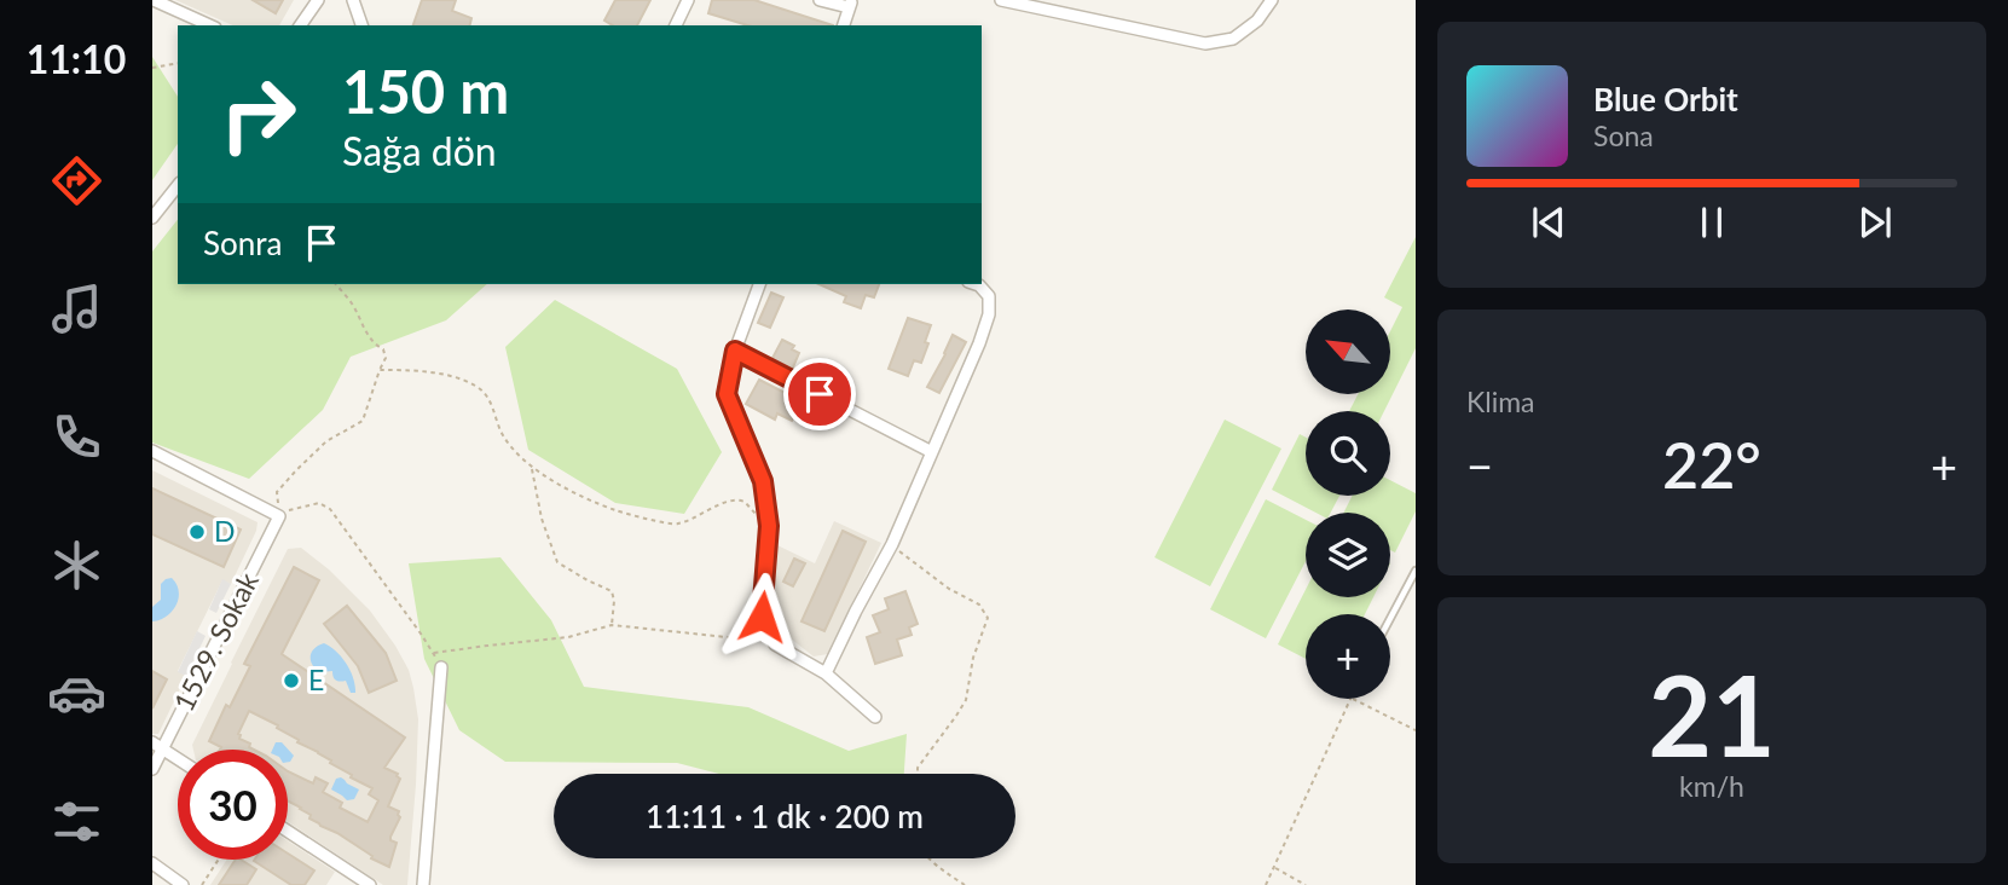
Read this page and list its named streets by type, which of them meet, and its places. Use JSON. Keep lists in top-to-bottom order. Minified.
{"streets":{"street":["1529. Sokak"]},"places":["D","E"],"north":"top left","page":{"tabs":"11:10","turn":["150 m","Sağa dön"],"song":["Blue Orbit","Sona"],"then":"Sonra","map_buttons":"+","tile":["Klima",["21","km/h"]],"heat":["−","22°","+"],"limit":"30","trip":"11:11 · 1 dk · 200 m"}}
